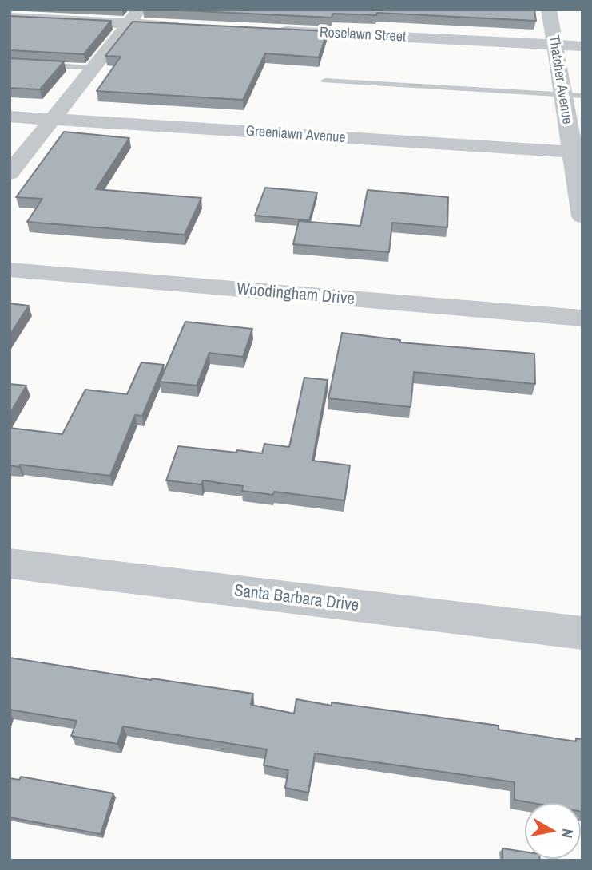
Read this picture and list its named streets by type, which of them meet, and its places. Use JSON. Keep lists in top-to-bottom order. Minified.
{"streets":{"street":["Roselawn Street","Thatcher Avenue","Greenlawn Avenue","Woodingham Drive","Santa Barbara Drive"]},"crossings":[["Roselawn Street","Thatcher Avenue"],["Thatcher Avenue","Greenlawn Avenue"]],"north":"right"}
